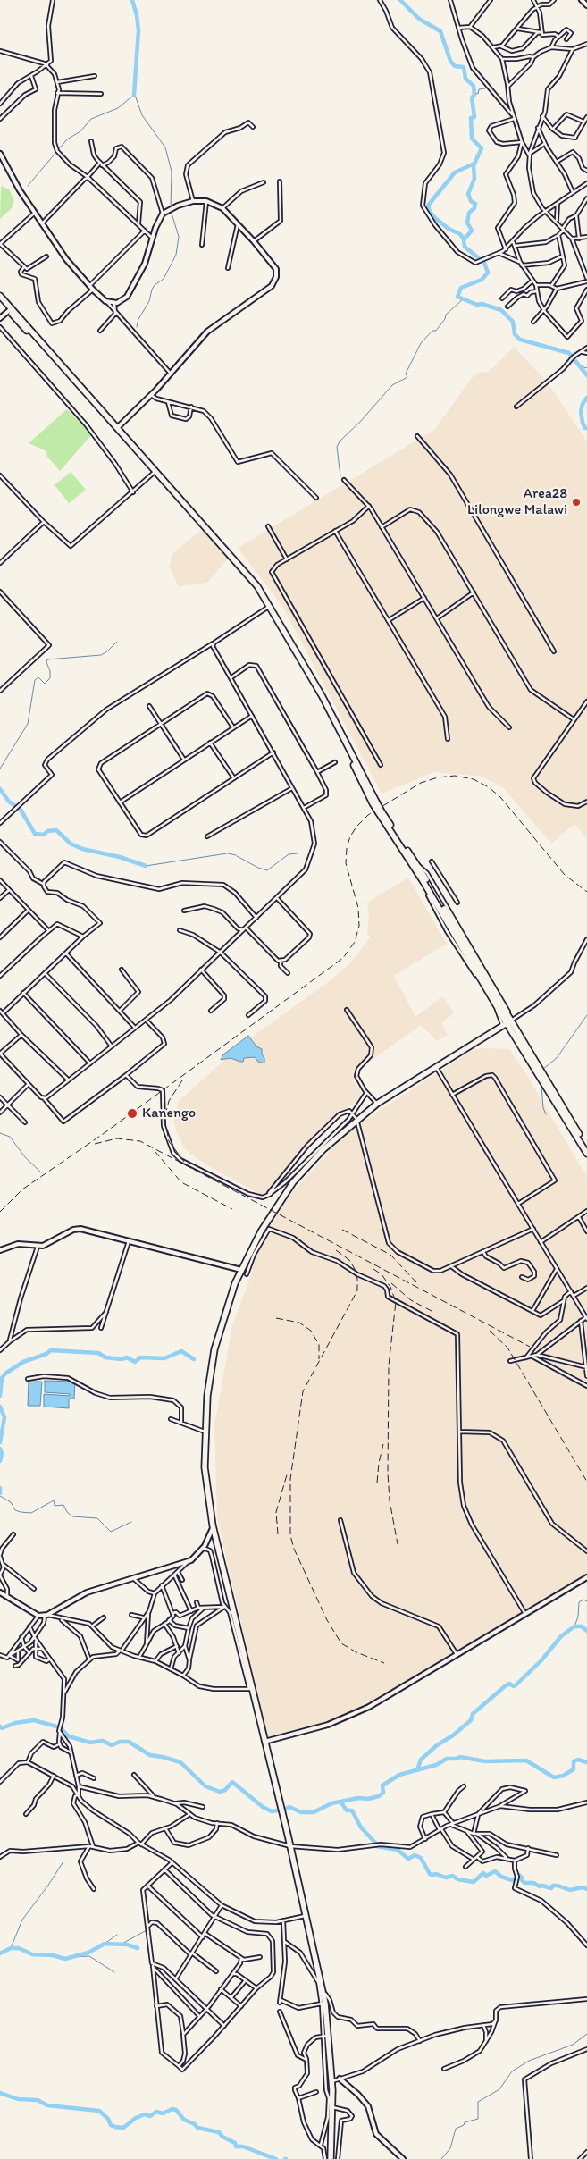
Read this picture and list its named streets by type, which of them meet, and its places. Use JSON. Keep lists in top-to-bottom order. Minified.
{"places":["Area28 Lilongwe Malawi","Kanengo"]}
